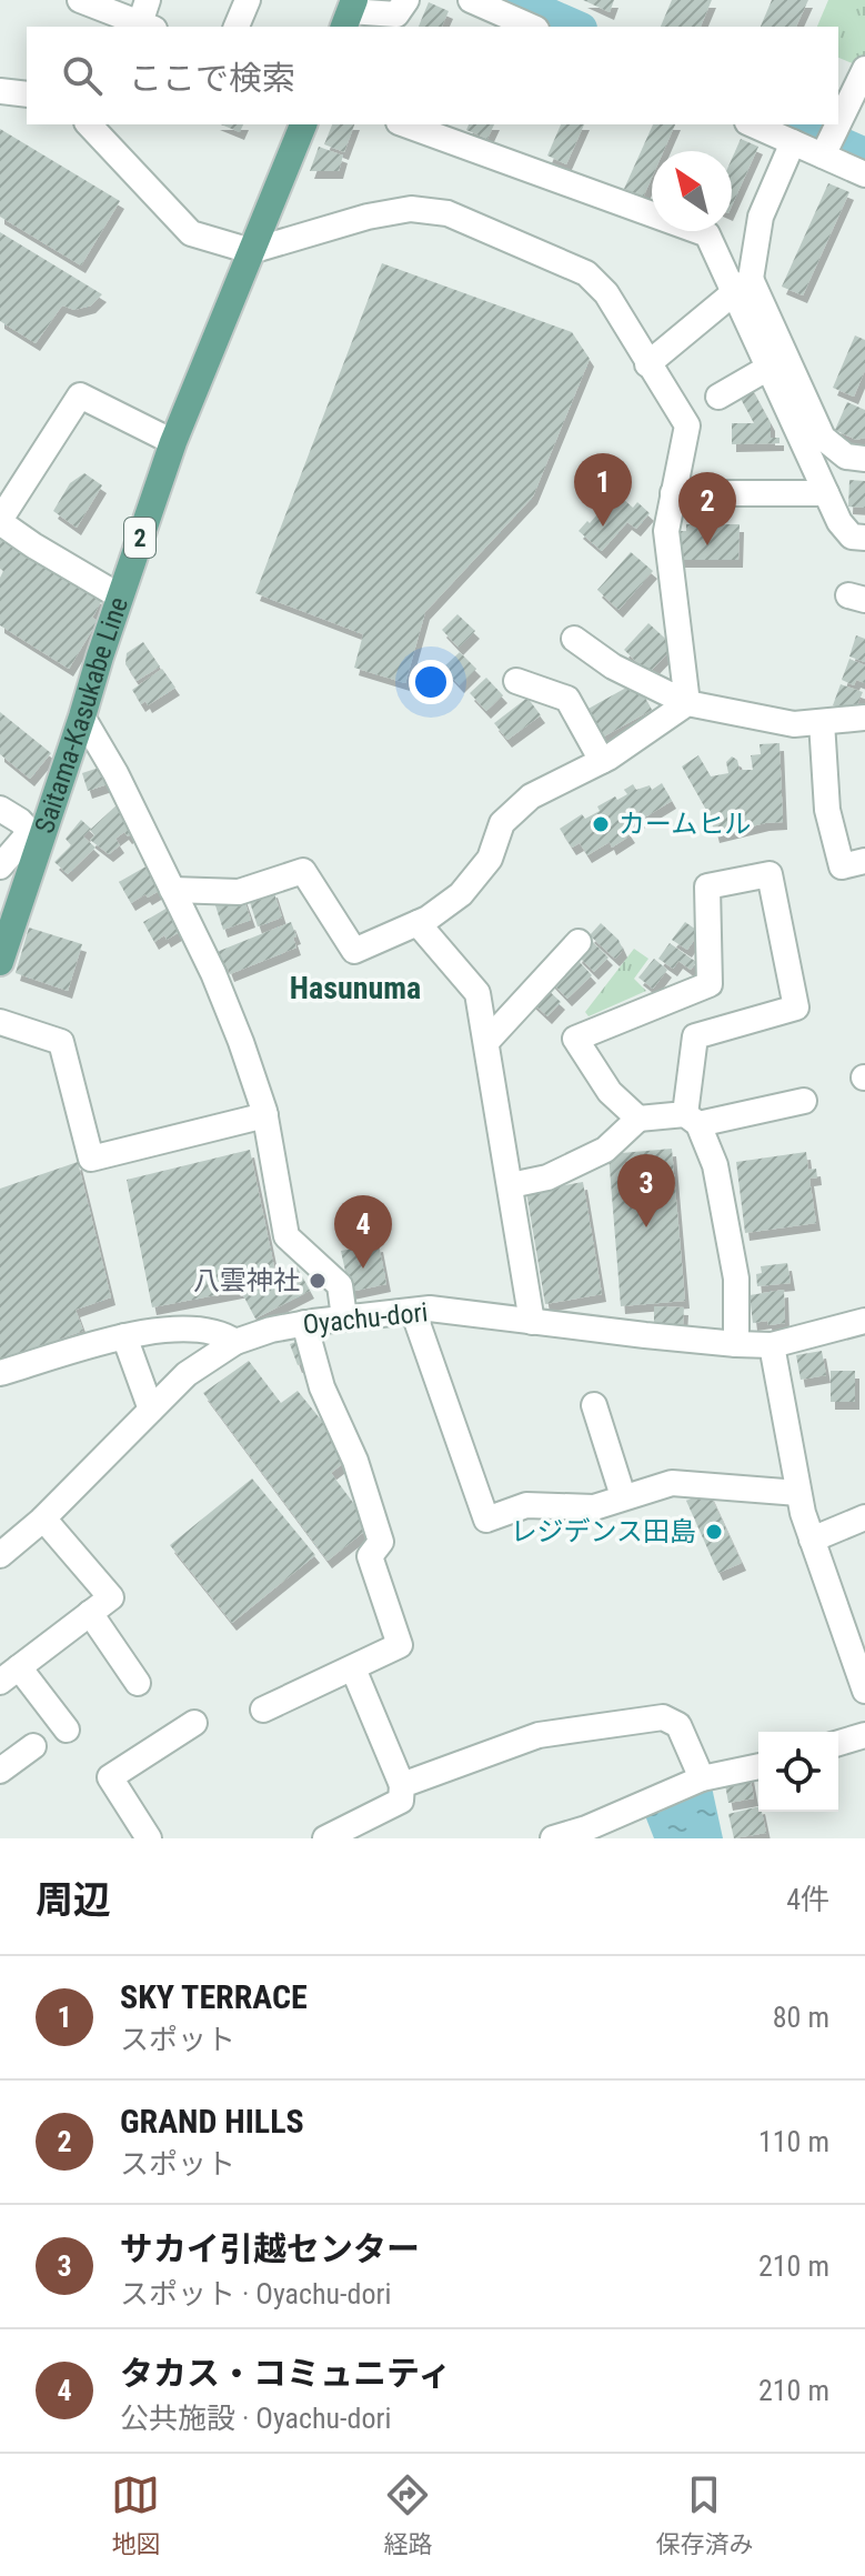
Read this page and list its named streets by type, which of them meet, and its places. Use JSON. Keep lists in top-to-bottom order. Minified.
{"streets":{"main road":["2","Saitama-Kasukabe Line"],"street":["Oyachu-dori"]},"districts":["Hasunuma"],"places":["カームヒル","八雲神社","レジデンス田島"],"north":"top left","page":{"search":"ここで検索","pins":["1","2","3","4"],"heading":["周辺","4件"],"list":[{"mark":"1","name":"SKY TERRACE","note":"スポット","value":"80 m"},{"mark":"2","name":"GRAND HILLS","note":"スポット","value":"110 m"},{"mark":"3","name":"サカイ引越センター","note":"スポット · Oyachu-dori","value":"210 m"},{"mark":"4","name":"タカス・コミュニティ","note":"公共施設 · Oyachu-dori","value":"210 m"}],"nav":["地図","経路","保存済み"]}}
